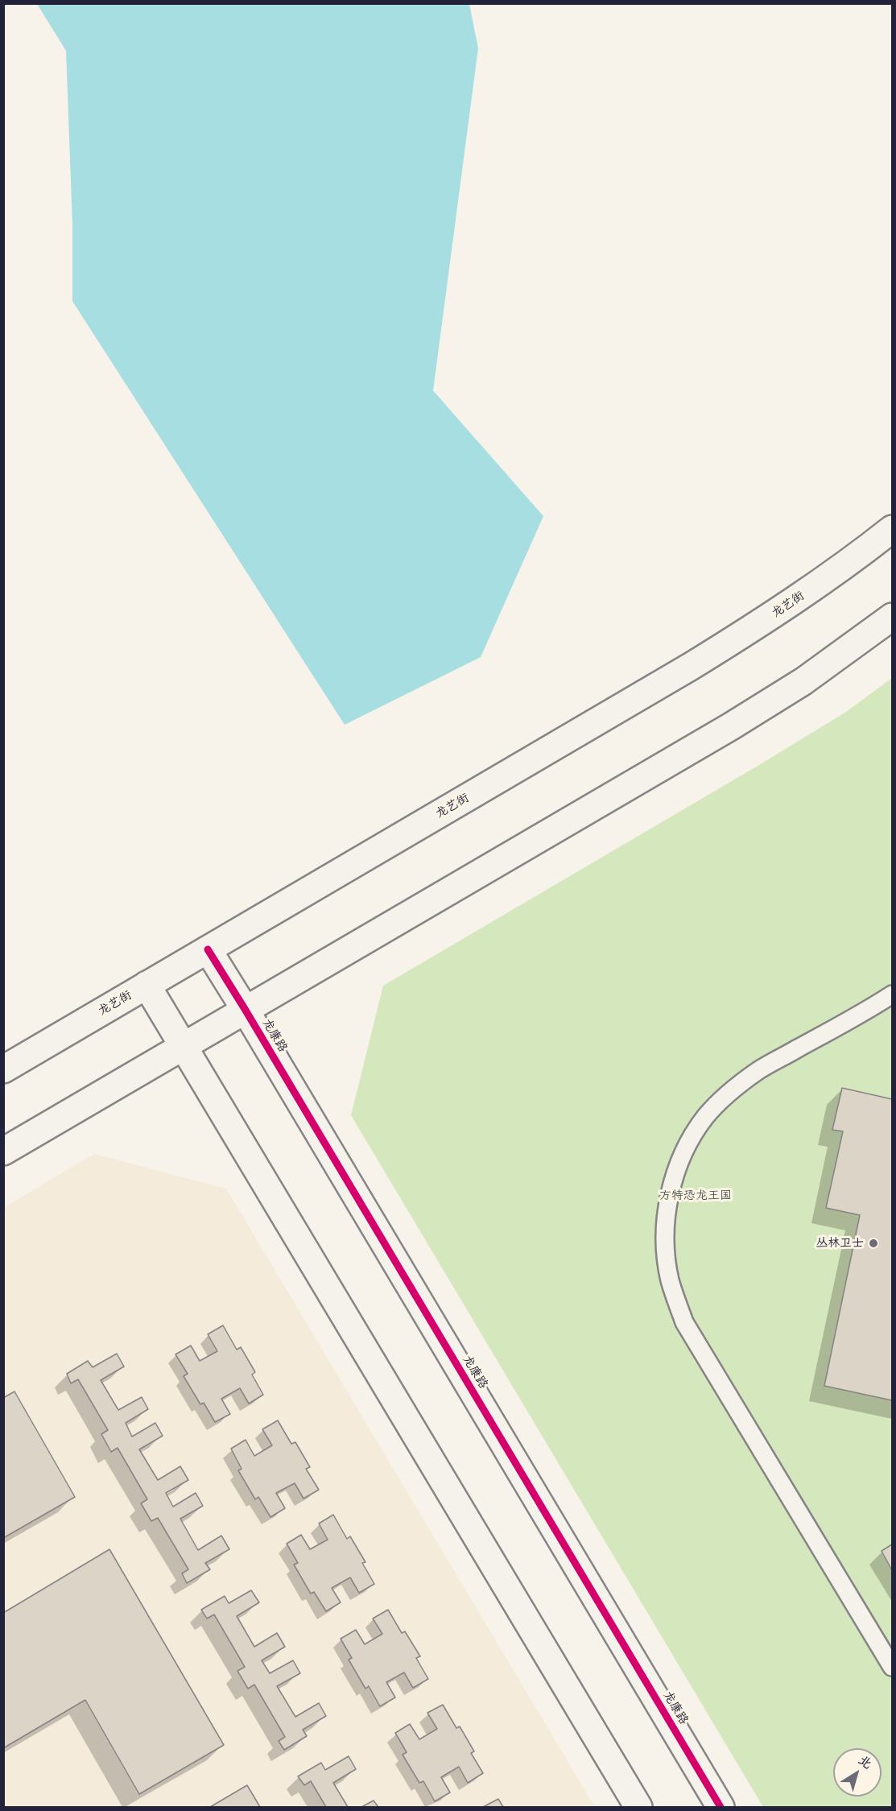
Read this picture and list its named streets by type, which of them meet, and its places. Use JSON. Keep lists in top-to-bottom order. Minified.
{"streets":{"main road":["龙艺街","龙康路"]},"crossings":[["龙艺街","龙康路"]],"parks":["方特恐龙王国"],"places":["丛林卫士"],"north":"top right"}
